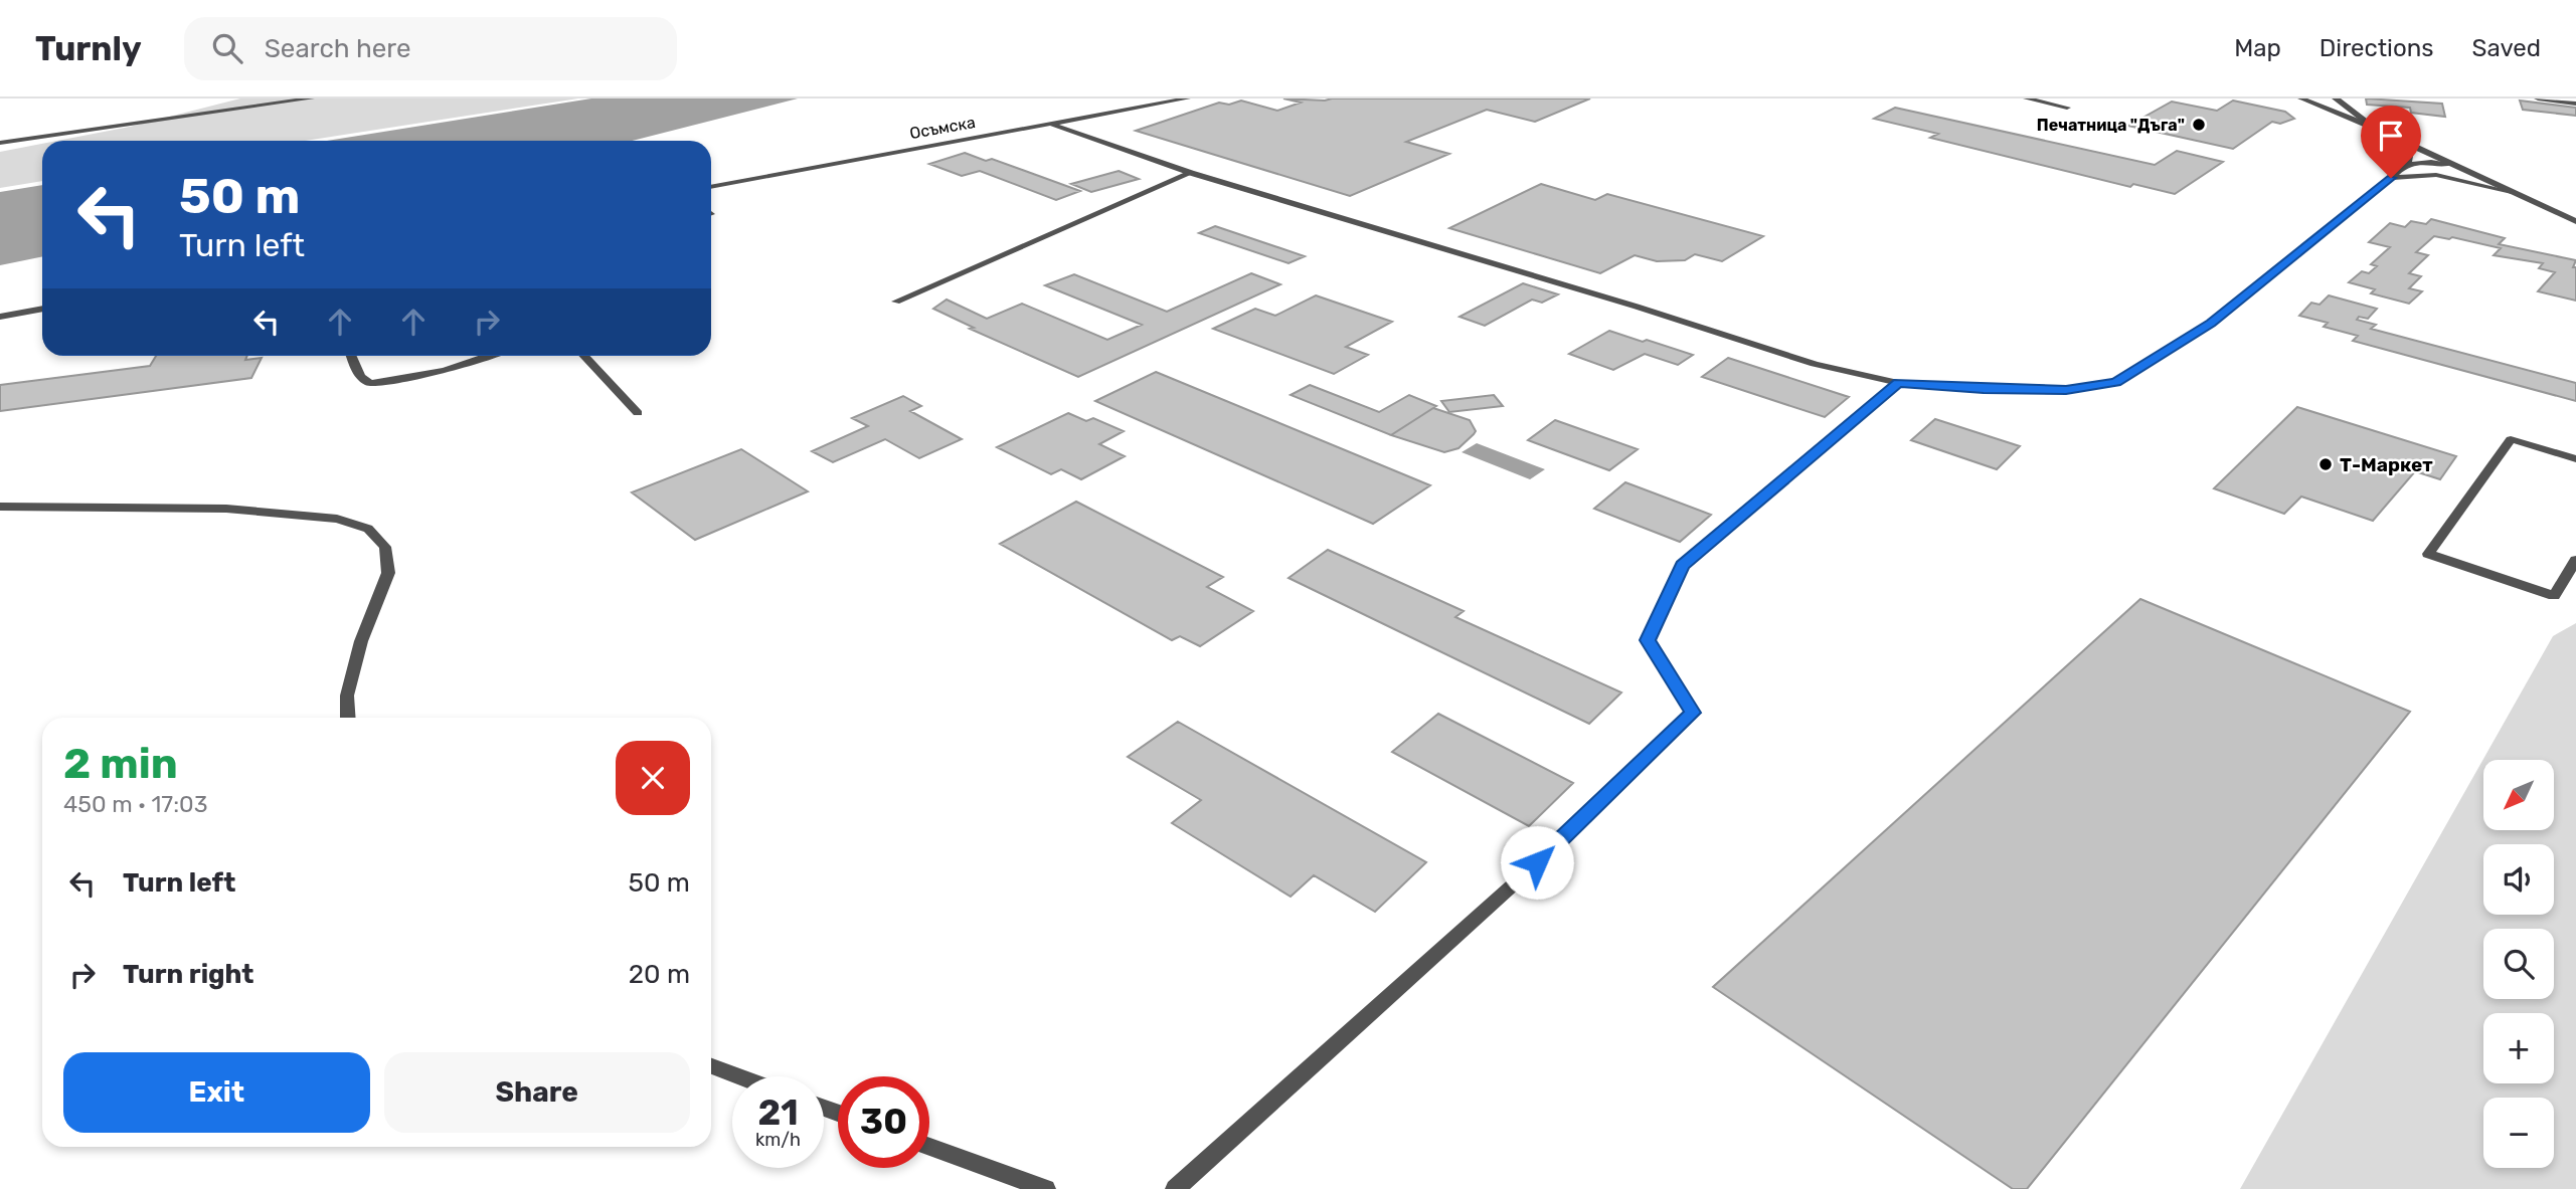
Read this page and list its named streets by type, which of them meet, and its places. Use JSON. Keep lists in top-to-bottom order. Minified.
{"streets":{"street":["Осъмска"]},"places":["Печатница \"Дъга\"","Т-Маркет"],"north":"bottom left","page":{"header":"Turnly","search":"Search here","nav":["Map","Directions","Saved"],"turn":["50 m","Turn left"],"heading":["2 min","450 m · 17:03"],"map_buttons":["+","−"],"list":[{"name":"Turn left","value":"50 m"},{"name":"Turn right","value":"20 m"}],"buttons":["Exit","Share"],"speed":"21 km/h","limit":"30"}}
